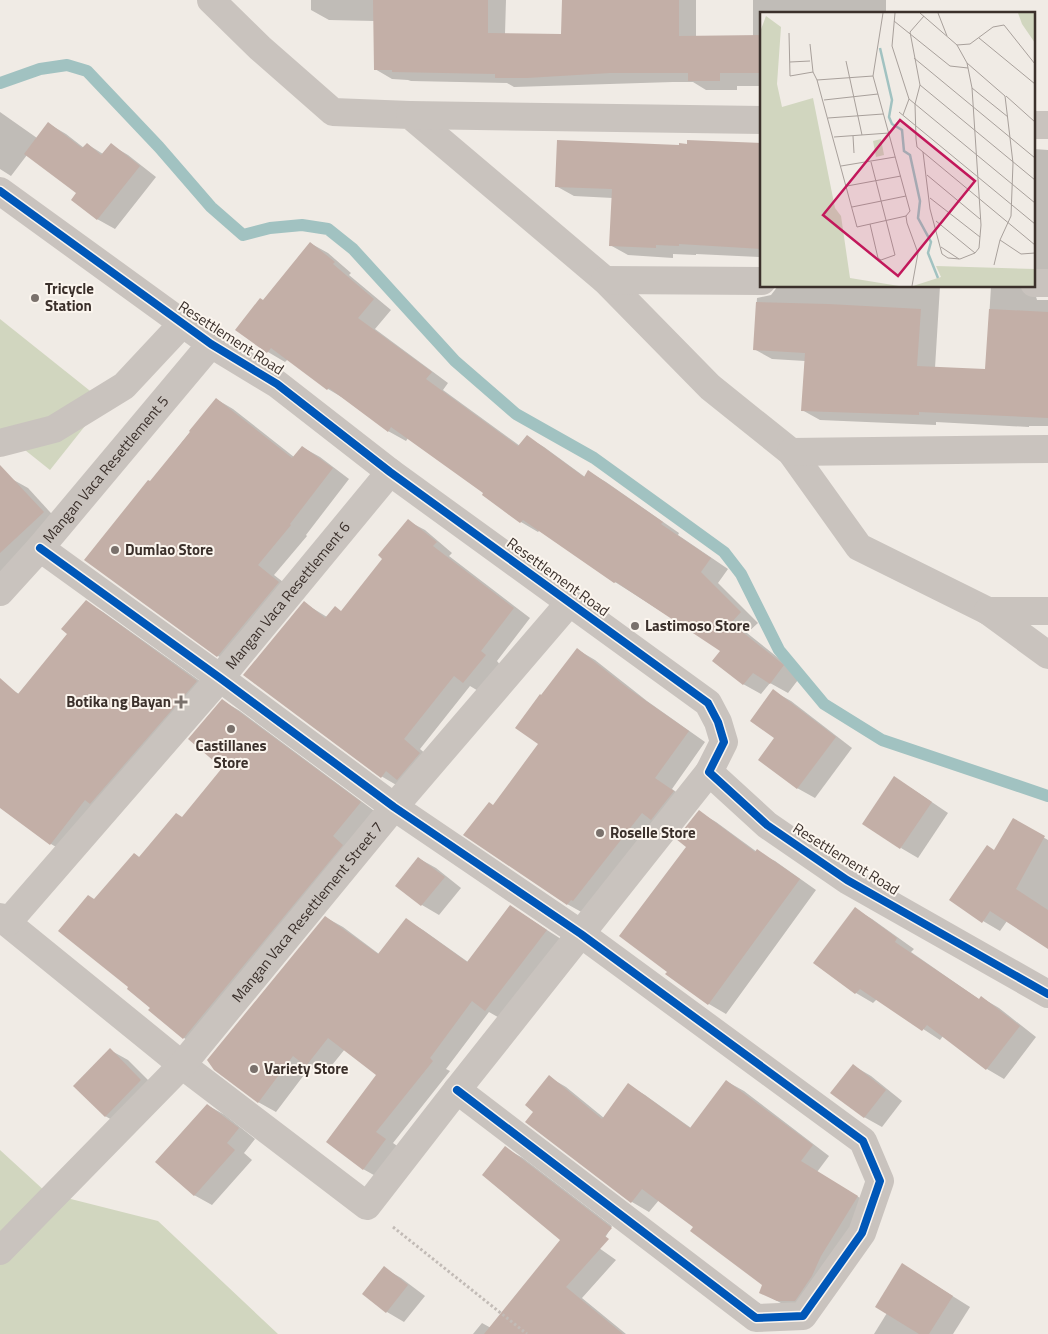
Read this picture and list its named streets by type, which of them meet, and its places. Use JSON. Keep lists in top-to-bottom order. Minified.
{"streets":{"street":["Resettlement Road","Mangan Vaca Resettlement 5","Mangan Vaca Resettlement 6","Mangan Vaca Resettlement Street 7"]},"crossings":[["Resettlement Road","Mangan Vaca Resettlement 5"],["Resettlement Road","Mangan Vaca Resettlement 6"],["Resettlement Road","Mangan Vaca Resettlement Street 7"]],"places":{"other":["Tricycle Station","Dumlao Store","Lastimoso Store","Castillanes Store","Roselle Store","Variety Store"],"health":["Botika ng Bayan"]}}
